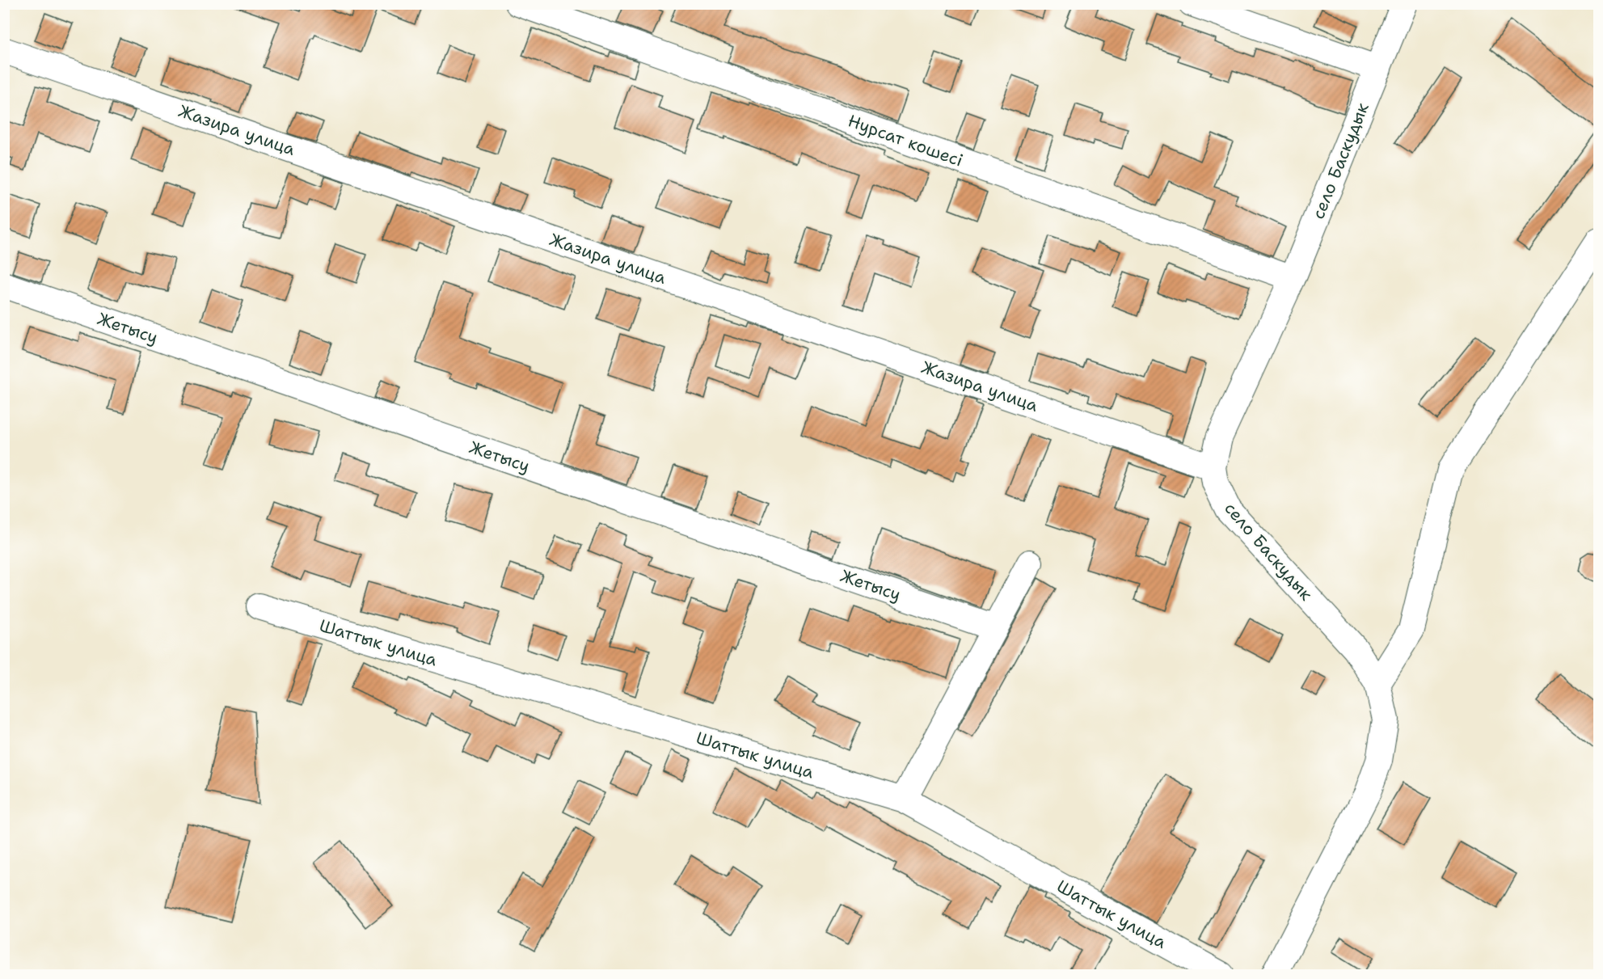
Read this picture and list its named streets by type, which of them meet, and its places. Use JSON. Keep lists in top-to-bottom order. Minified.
{"streets":{"street":["Жазира улица","Нурсат кошесi","село Баскудык","Жетысу","Шаттык улица"]},"crossings":[["Жазира улица","село Баскудык"],["Нурсат кошесi","село Баскудык"]]}
